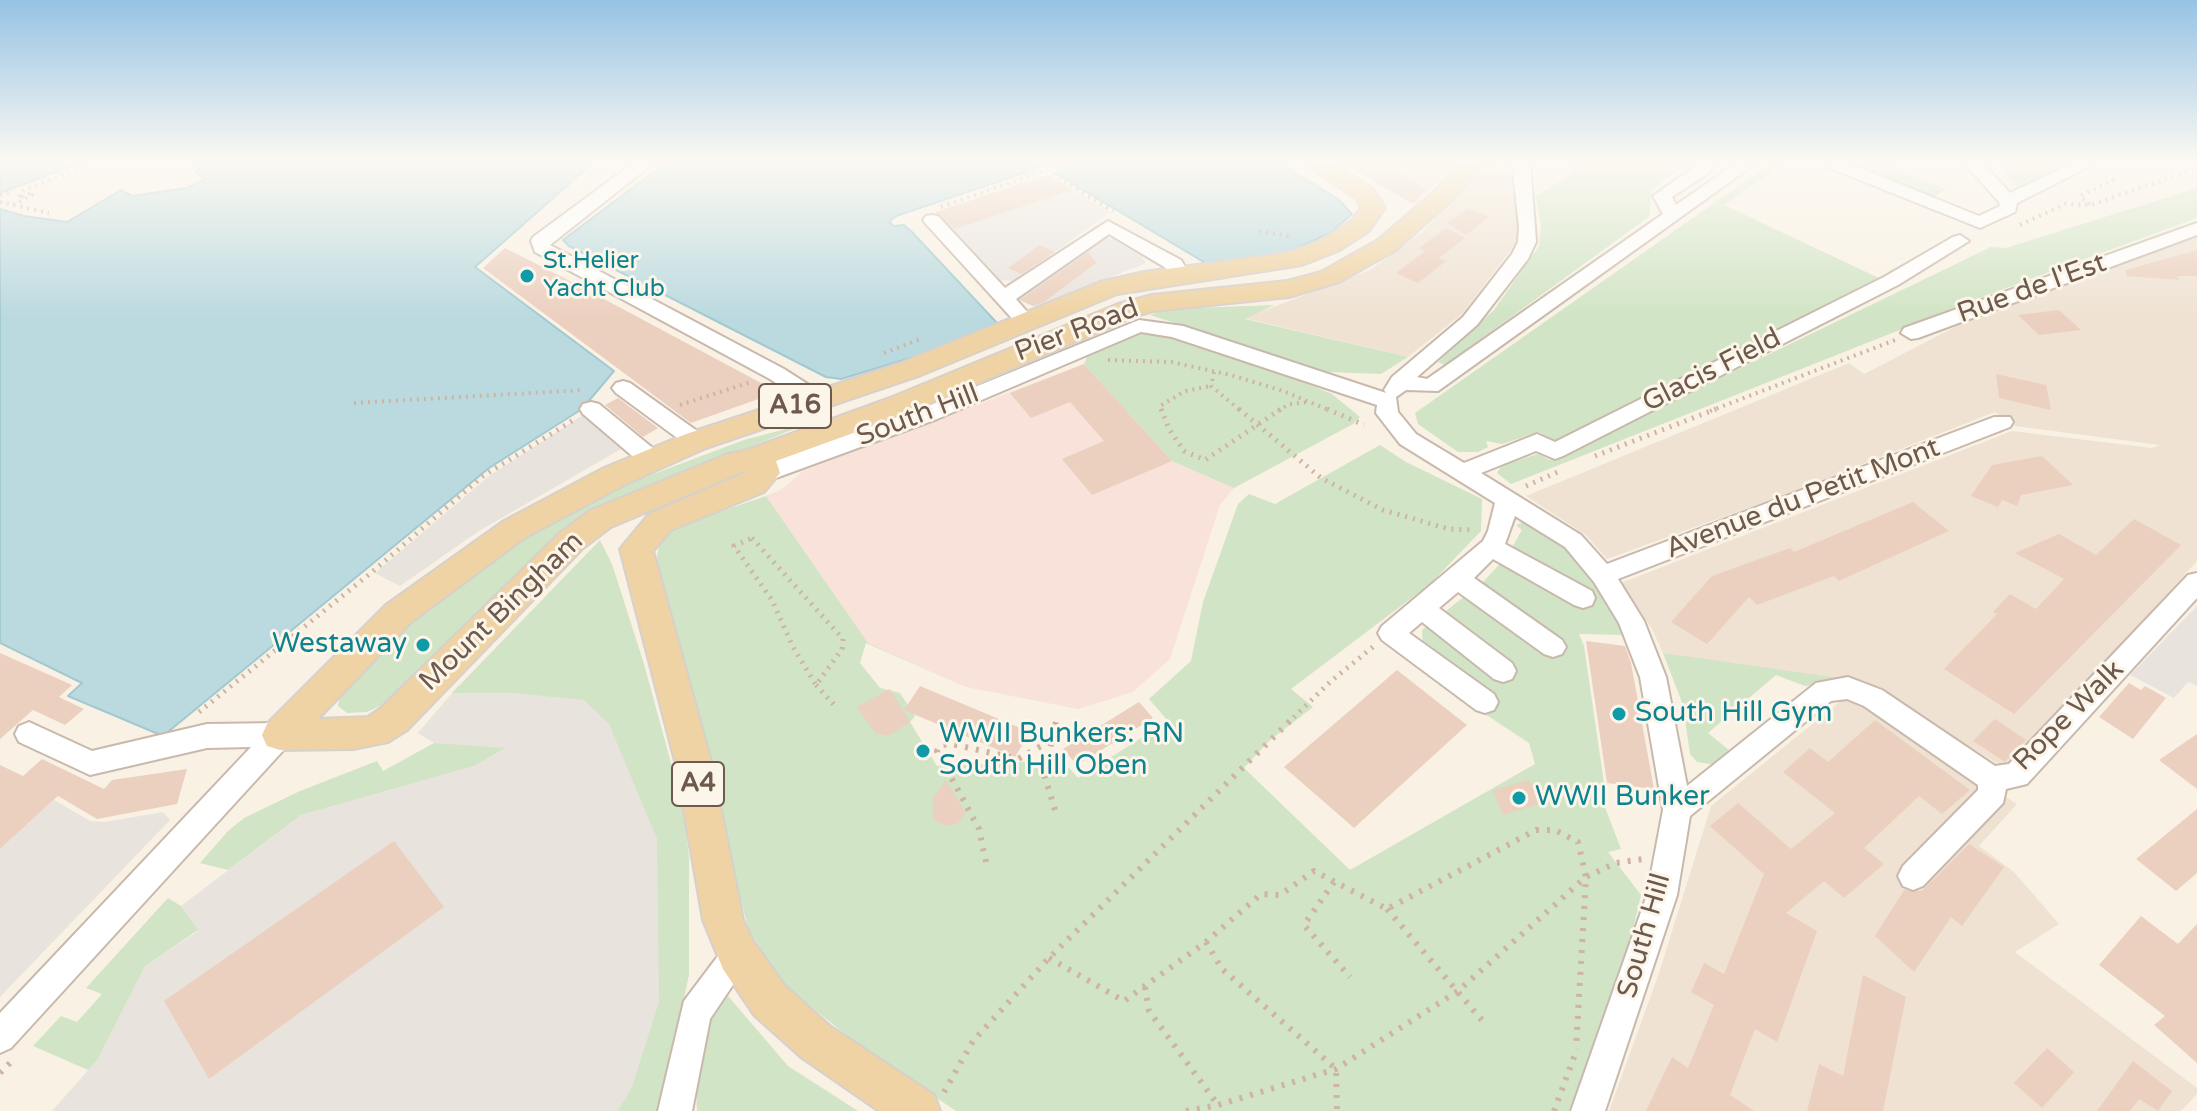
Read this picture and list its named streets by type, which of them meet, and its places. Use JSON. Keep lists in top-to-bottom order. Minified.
{"streets":{"main road":["Pier Road","A16","Mount Bingham","A4"],"street":["Rue de l'Est","Glacis Field","South Hill","Avenue du Petit Mont","Rope Walk"]},"crossings":[["Pier Road","South Hill"],["Pier Road","Mount Bingham"],["Pier Road","A4"],["Glacis Field","South Hill"],["A16","Mount Bingham"],["South Hill","Avenue du Petit Mont"],["South Hill","Mount Bingham"],["South Hill","A4"],["Mount Bingham","A4"]],"places":["St.Helier Yacht Club","Westaway","South Hill Gym","WWII Bunkers: RN South Hill Oben","WWII Bunker"]}
